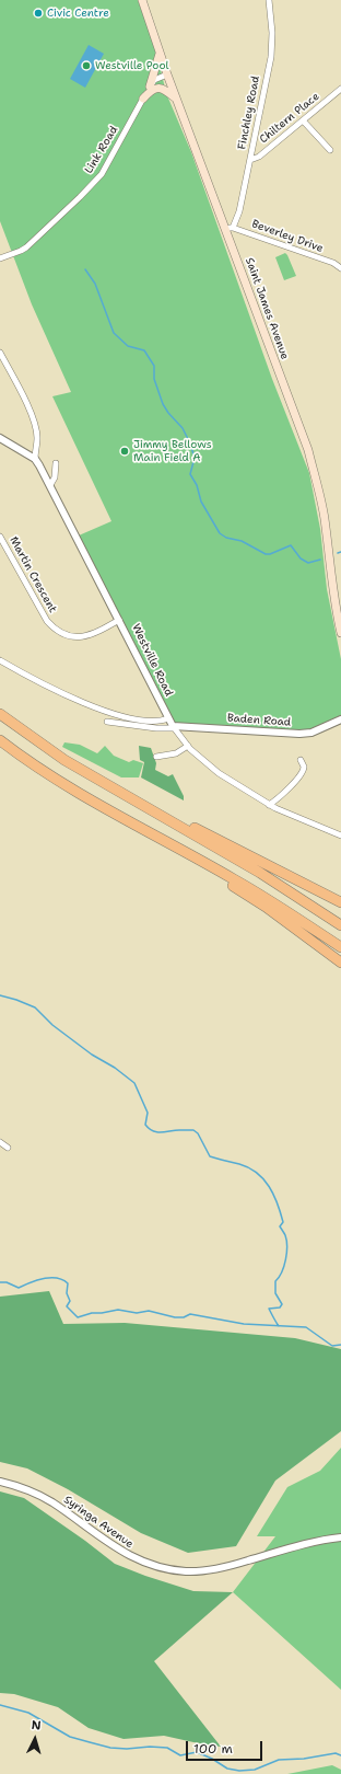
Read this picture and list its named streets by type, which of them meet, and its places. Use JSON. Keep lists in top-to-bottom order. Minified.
{"streets":{"main road":["Saint James Avenue"],"street":["Finchley Road","Chiltern Place","Link Road","Beverley Drive","Martin Crescent","Westville Road","Baden Road","Syringa Avenue"]},"crossings":[["Finchley Road","Chiltern Place"],["Finchley Road","Beverley Drive"],["Finchley Road","Saint James Avenue"],["Link Road","Saint James Avenue"],["Beverley Drive","Saint James Avenue"],["Martin Crescent","Westville Road"],["Westville Road","Baden Road"]],"places":["Civic Centre","Westville Pool","Jimmy Bellows Main Field A"],"scale_bar":"100 m","north":"top"}
